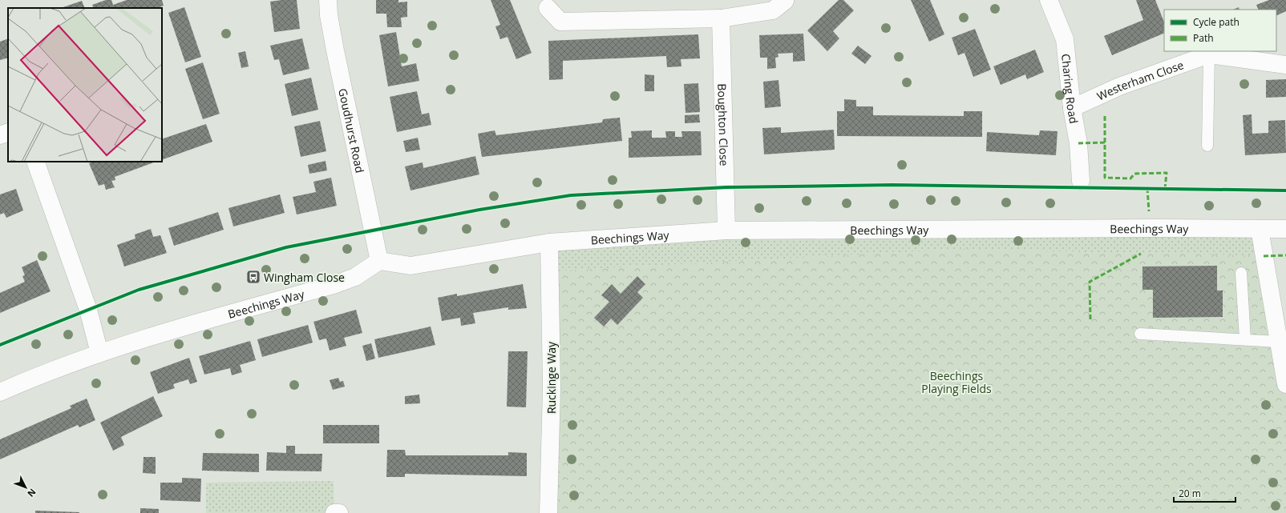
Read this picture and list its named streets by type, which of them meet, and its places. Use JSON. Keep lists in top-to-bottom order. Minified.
{"streets":{"street":["Westerham Close","Charing Road","Boughton Close","Goudhurst Road","Beechings Way","Ruckinge Way"]},"crossings":[["Westerham Close","Charing Road"],["Boughton Close","Beechings Way"],["Goudhurst Road","Beechings Way"],["Beechings Way","Ruckinge Way"]],"parks":["Beechings Playing Fields"],"places":{"bus stop":["Wingham Close"]},"legend":["Cycle path","Path"],"scale_bar":"20 m","north":"bottom right"}
